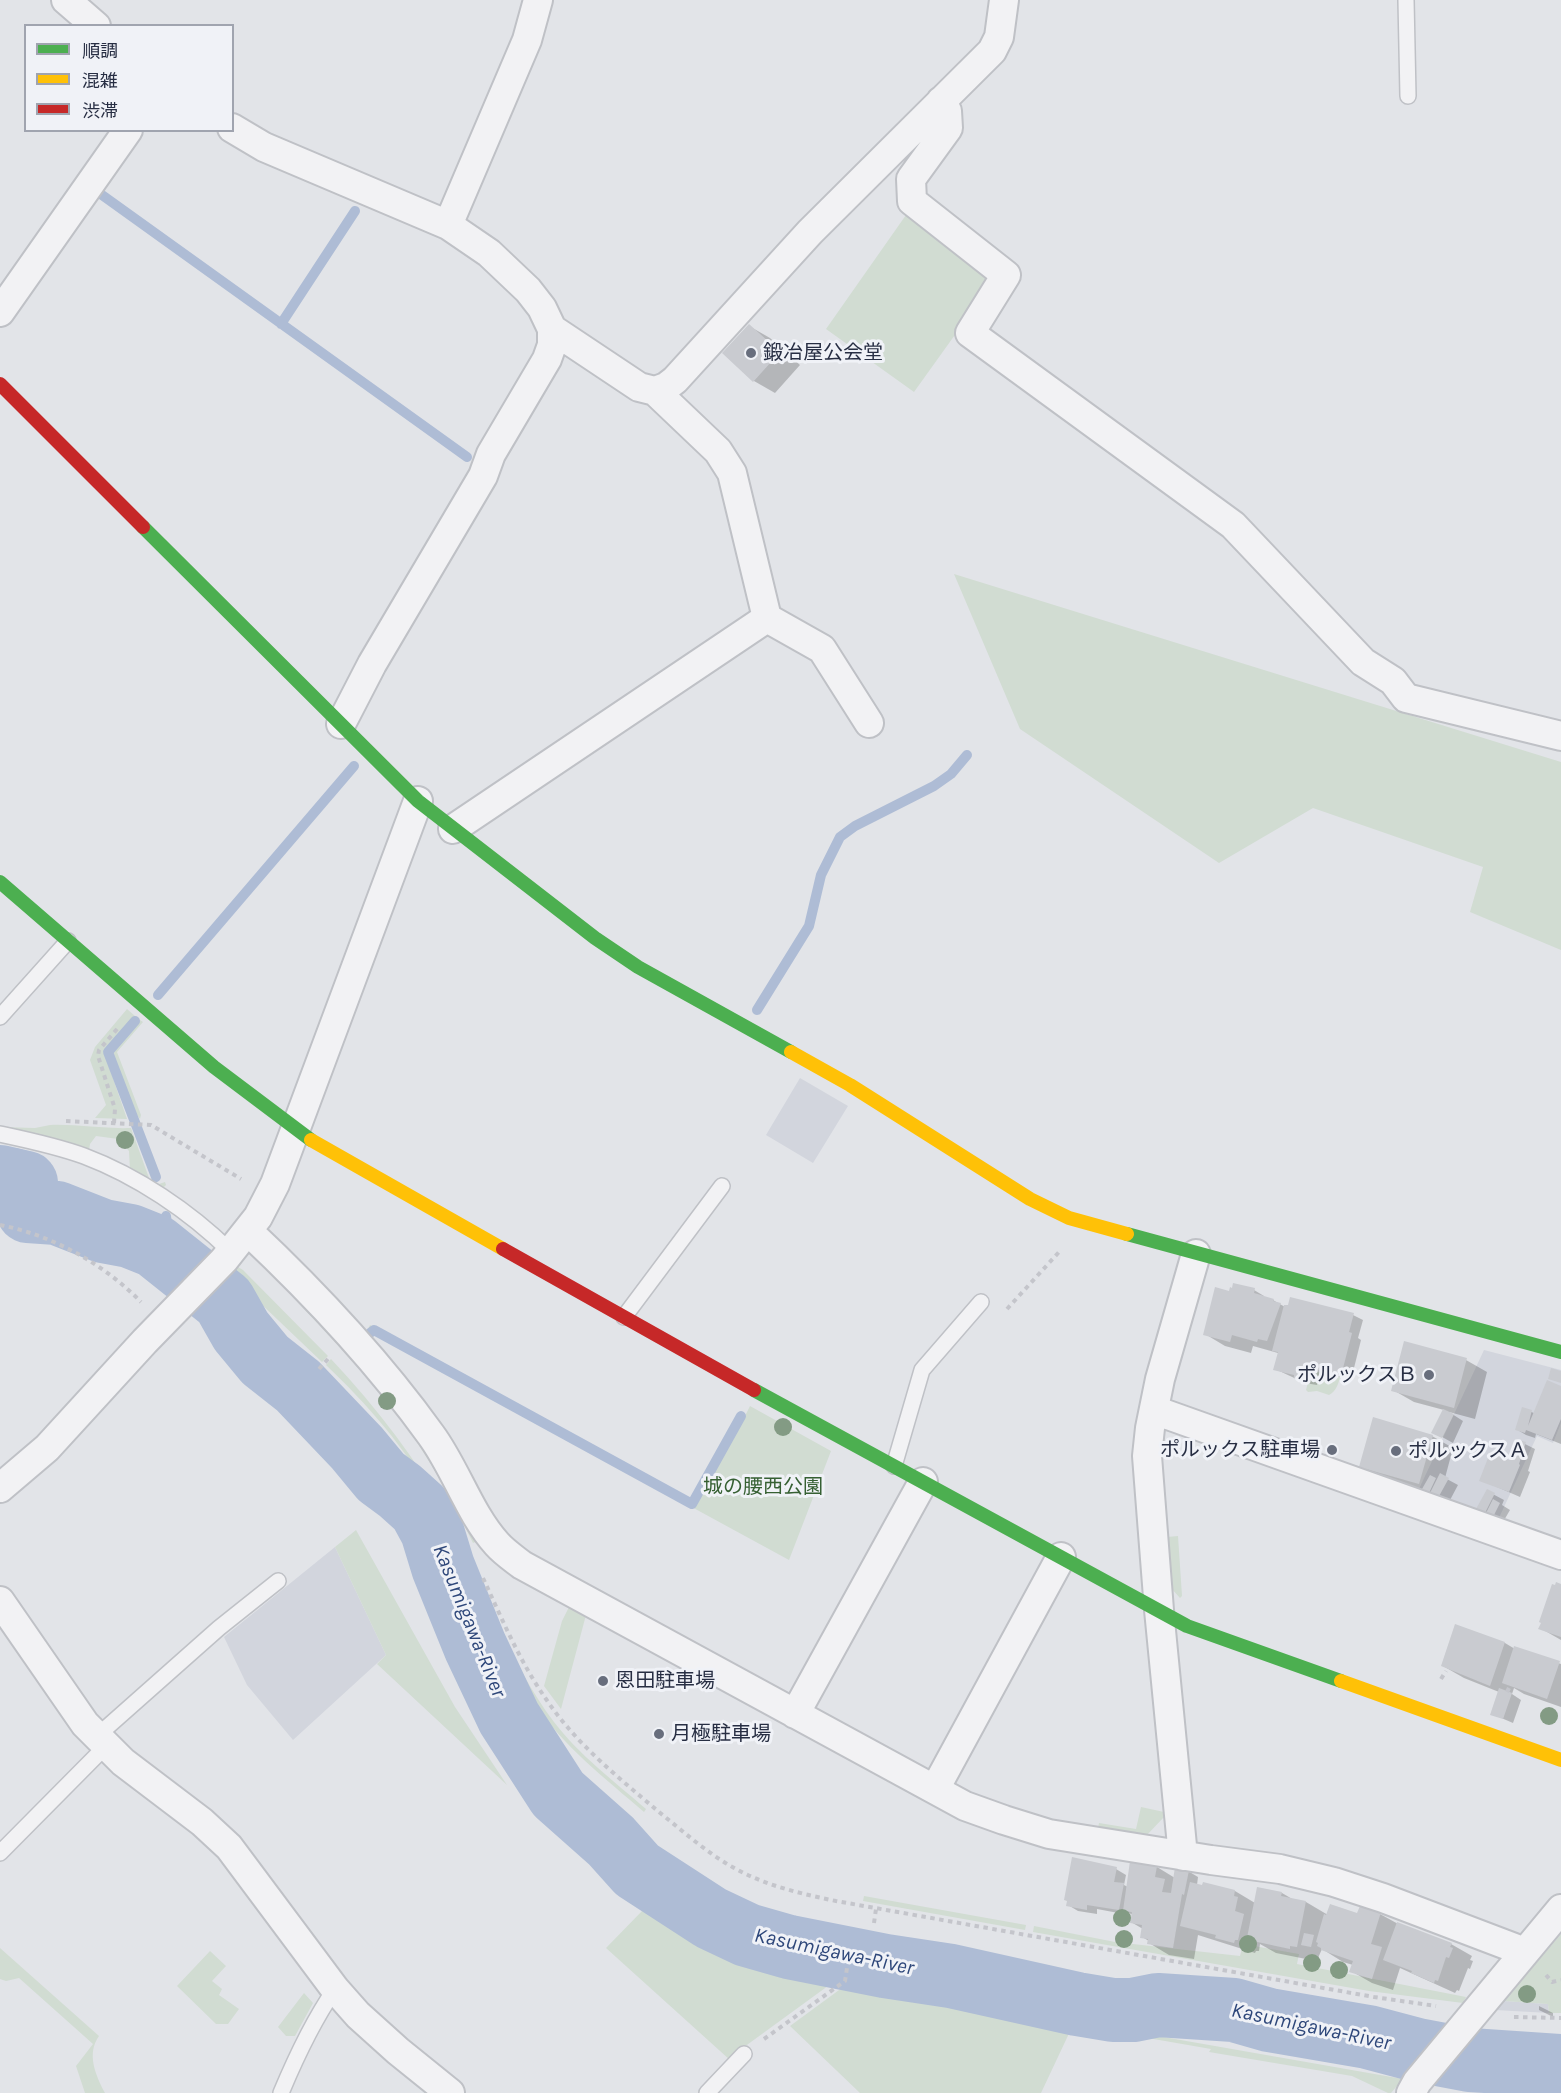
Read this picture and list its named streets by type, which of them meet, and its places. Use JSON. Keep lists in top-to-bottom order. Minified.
{"water":["Kasumigawa-River"],"parks":["城の腰西公園"],"places":["鍛冶屋公会堂","ポルックスＢ","ポルックス駐車場","ポルックスＡ","恩田駐車場","月極駐車場"],"legend":["順調","混雑","渋滞"]}
